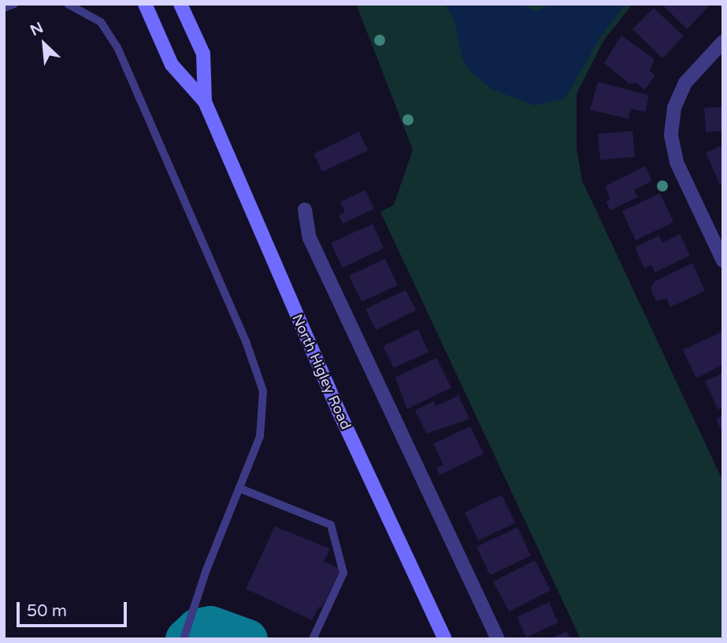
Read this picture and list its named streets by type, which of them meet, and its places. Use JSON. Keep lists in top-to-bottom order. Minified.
{"streets":{"main road":["North Higley Road"]},"scale_bar":"50 m","north":"top left"}
